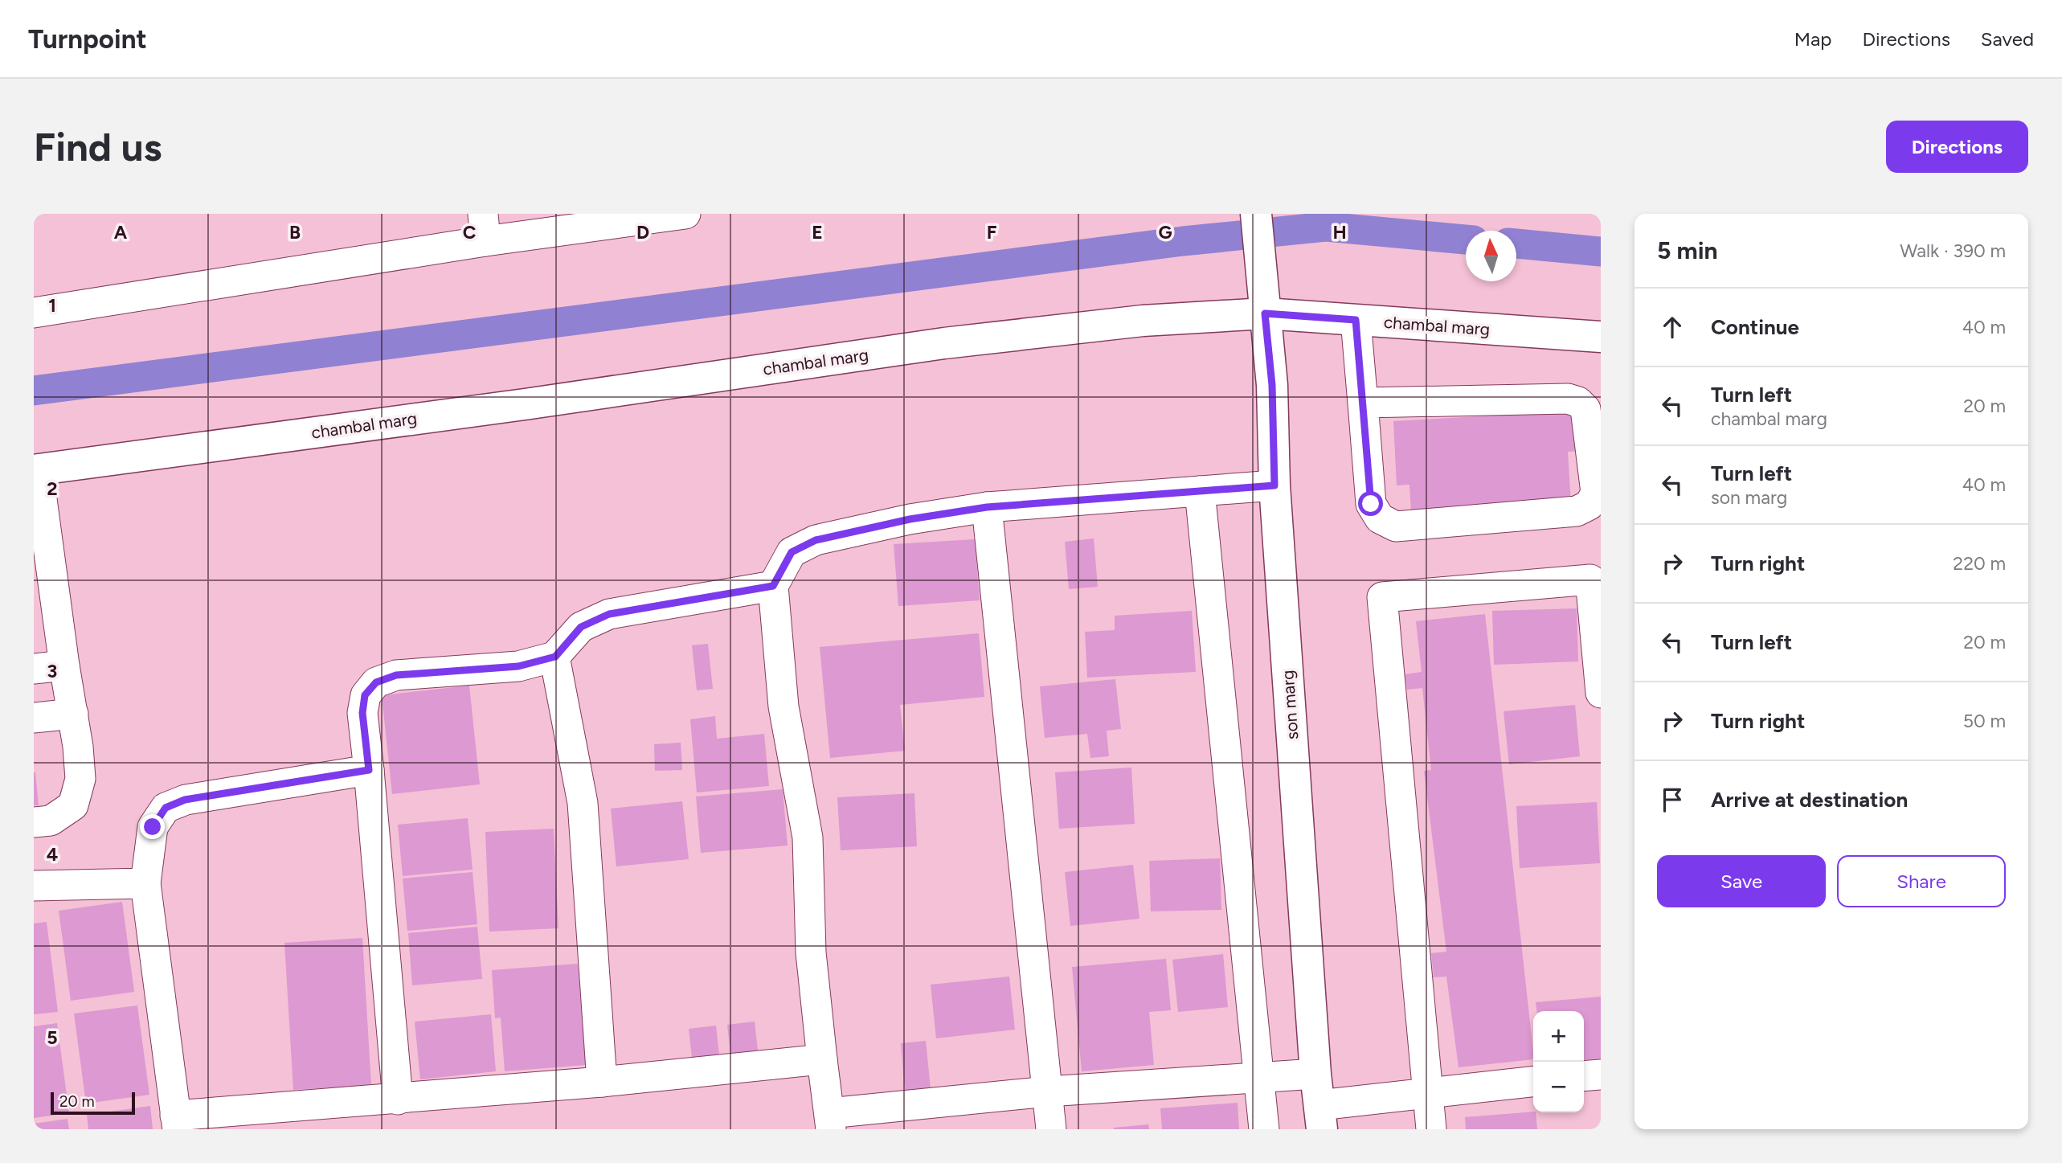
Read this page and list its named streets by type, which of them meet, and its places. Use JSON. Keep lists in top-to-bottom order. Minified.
{"streets":{"street":["chambal marg","son marg"]},"crossings":[["chambal marg","son marg"]],"scale_bar":"20 m","north":"top","page":{"header":"Turnpoint","nav":["Map","Directions","Saved"],"buttons":["Directions",["Save","Share"]],"title":"Find us","heading":["5 min","Walk · 390 m"],"list":[["Continue","40 m"],["Turn left","chambal marg","20 m"],["Turn left","son marg","40 m"],["Turn right","220 m"],["Turn left","20 m"],["Turn right","50 m"],"Arrive at destination"],"map_buttons":["+","−"],"scale":"20 m"},"grid":{"columns":["A","B","C","D","E","F","G","H"],"rows":["1","2","3","4","5"]}}
